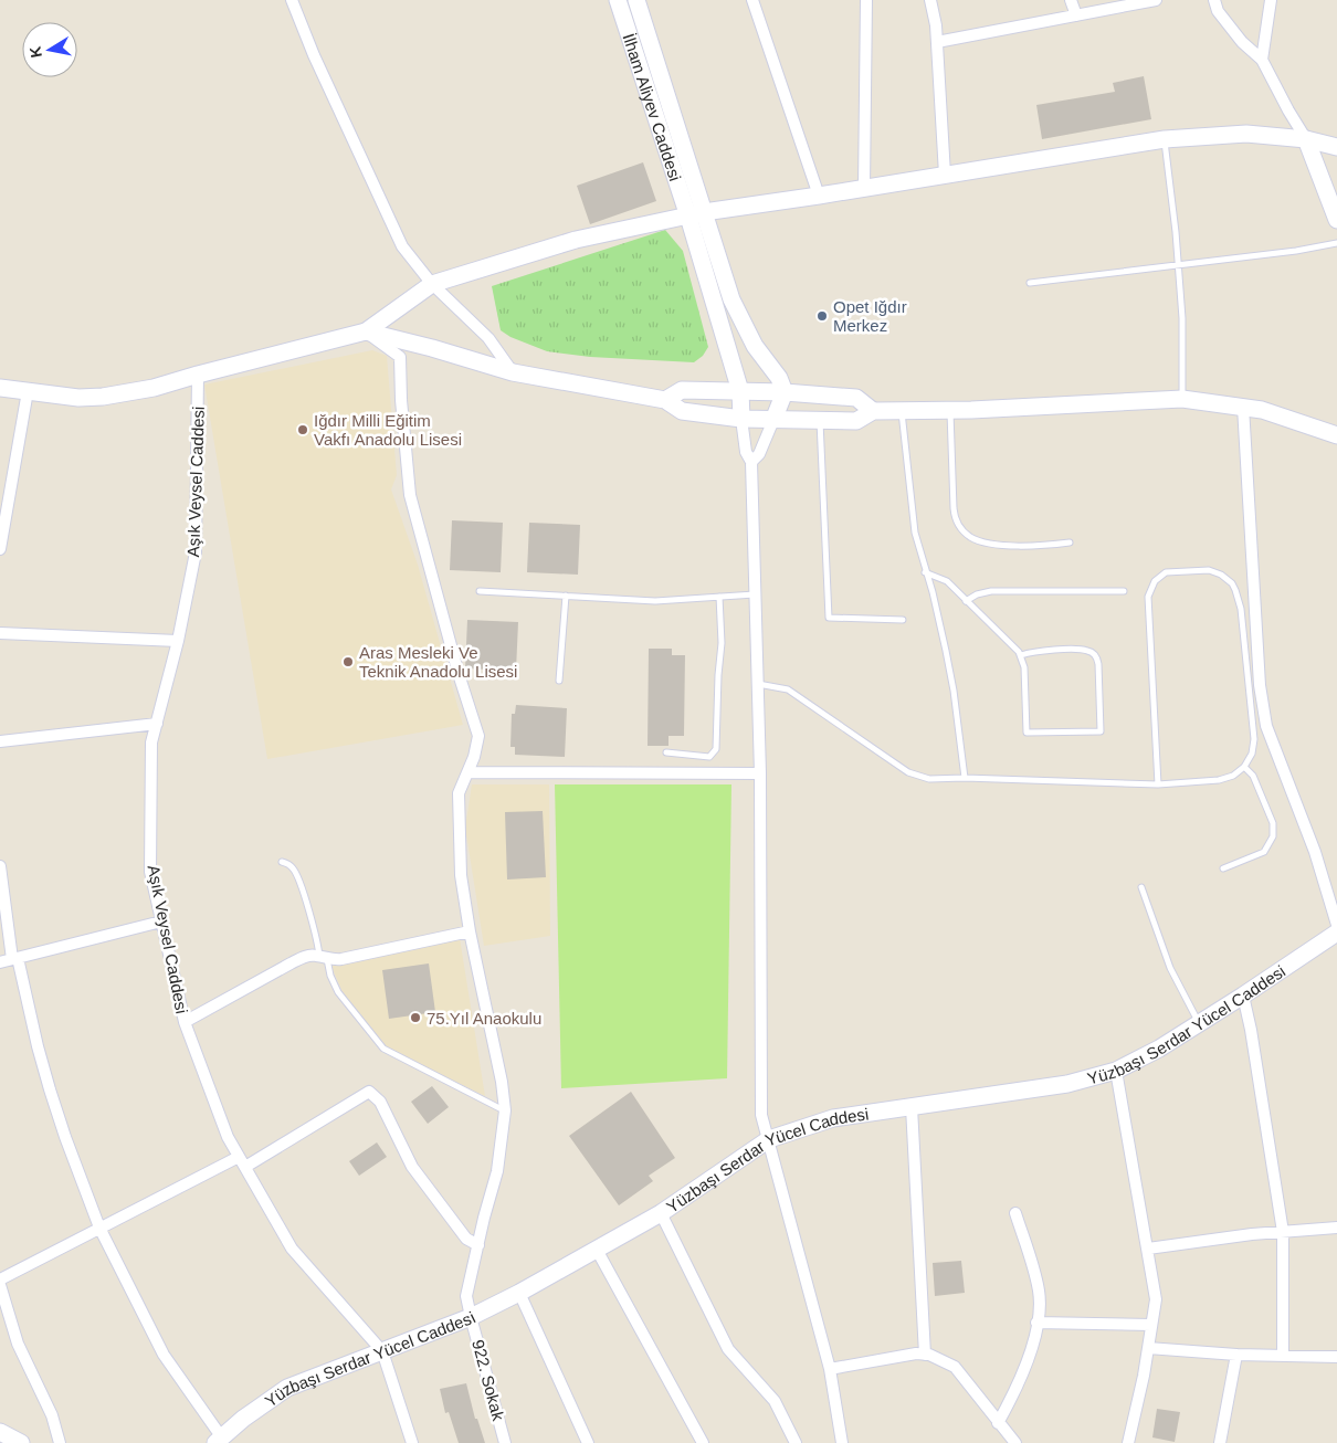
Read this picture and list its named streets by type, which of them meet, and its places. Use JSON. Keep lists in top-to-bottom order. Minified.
{"streets":{"street":["İlham Aliyev Caddesi","Aşık Veysel Caddesi","Yüzbaşı Serdar Yücel Caddesi","922. Sokak"]},"crossings":[["Aşık Veysel Caddesi","Yüzbaşı Serdar Yücel Caddesi"],["Yüzbaşı Serdar Yücel Caddesi","922. Sokak"]],"places":["Opet Iğdır Merkez","Iğdır Milli Eğitim Vakfı Anadolu Lisesi","Aras Mesleki Ve Teknik Anadolu Lisesi","75.Yıl Anaokulu"],"north":"left"}
